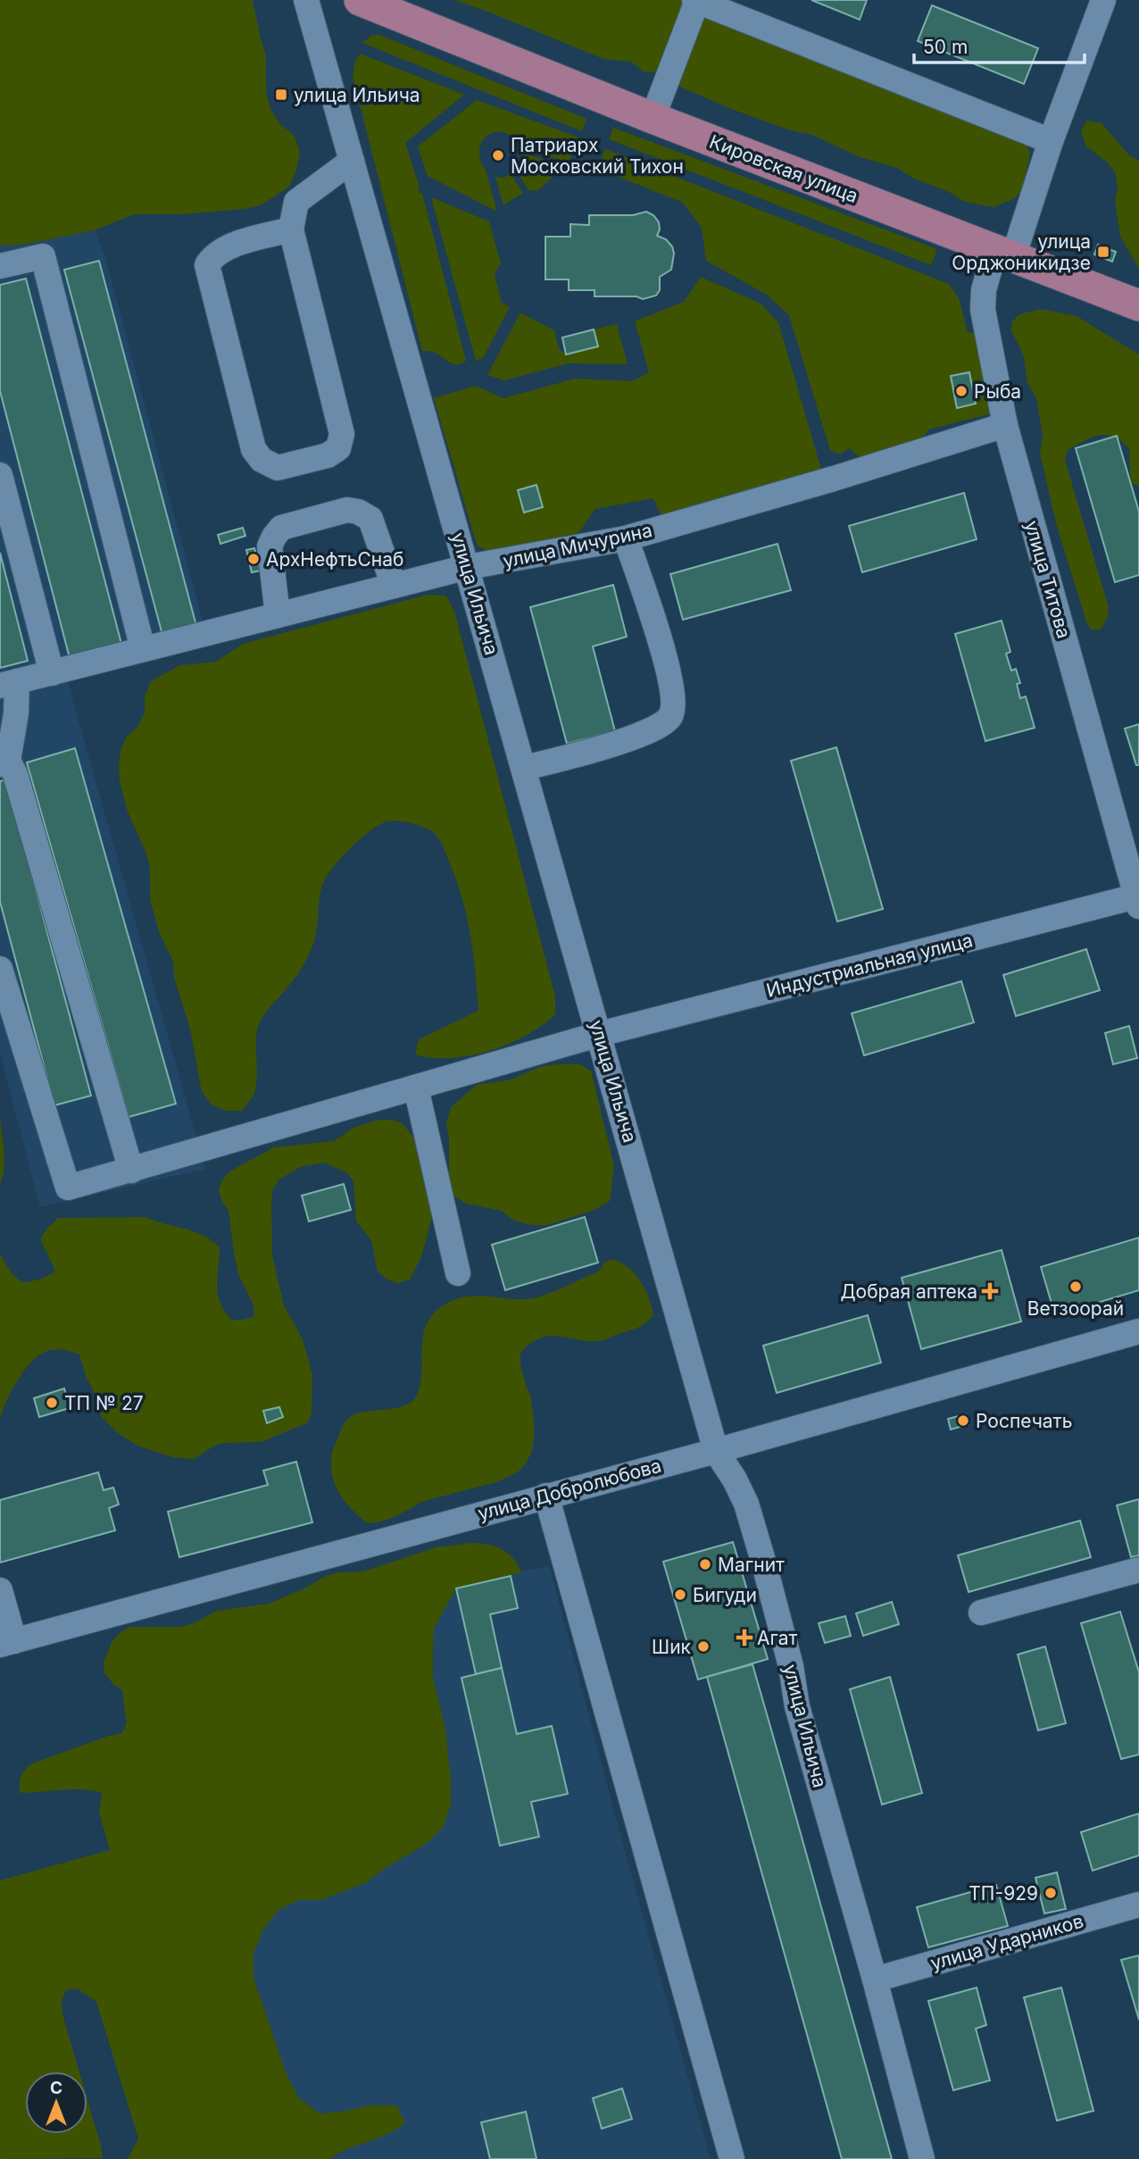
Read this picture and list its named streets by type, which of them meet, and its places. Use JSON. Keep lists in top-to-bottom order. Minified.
{"streets":{"main road":["Кировская улица"],"street":["улица Мичурина","улица Титова","улица Ильича","Индустриальная улица","улица Добролюбова","улица Ударников"]},"crossings":[["Кировская улица","улица Титова"],["улица Мичурина","улица Титова"],["улица Мичурина","улица Ильича"],["улица Титова","Индустриальная улица"],["улица Ильича","Индустриальная улица"],["улица Ильича","улица Добролюбова"],["улица Ильича","улица Ударников"]],"places":{"transit":["улица Ильича","улица Орджоникидзе"],"other":["Патриарх Московский Тихон","Рыба","АрхНефтьСнаб","Ветзоорай","ТП № 27","Роспечать","Магнит","Бигуди","Шик","ТП-929"],"health":["Добрая аптека","Агат"]},"scale_bar":"50 m","north":"top"}
